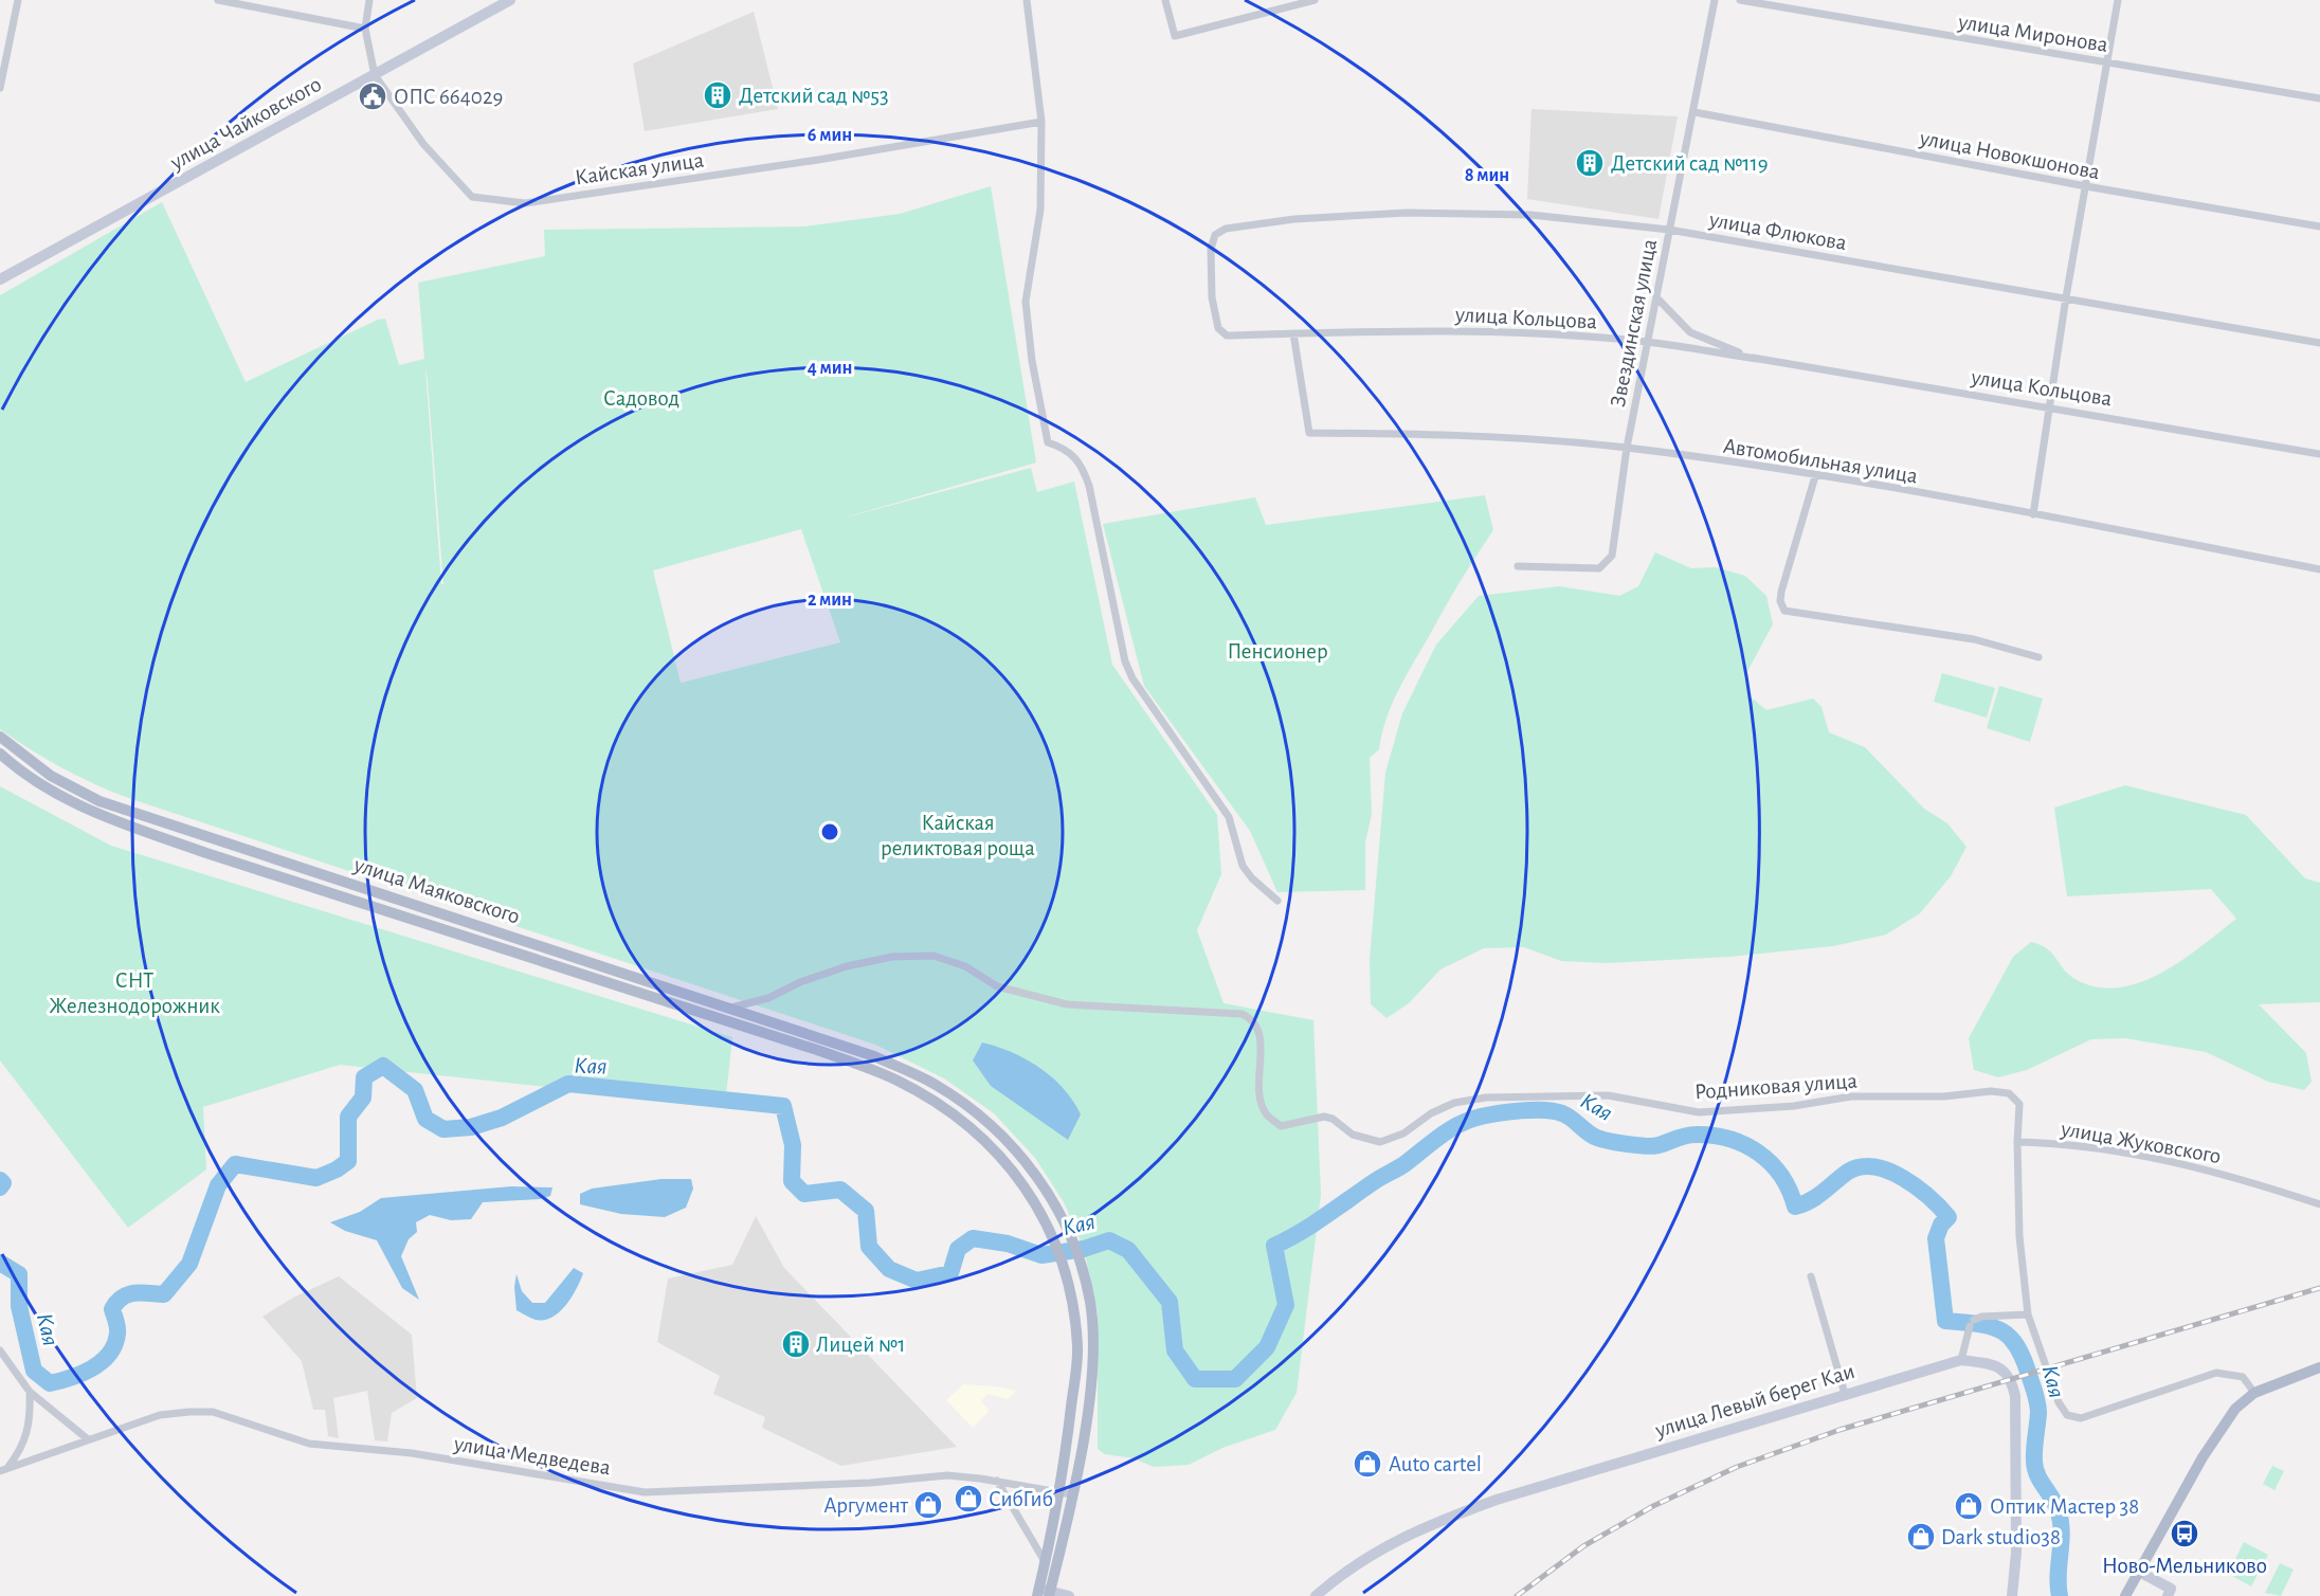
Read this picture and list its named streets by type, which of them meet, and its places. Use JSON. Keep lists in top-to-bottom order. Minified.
{"streets":{"main road":["улица Маяковского"],"street":["улица Миронова","улица Чайковского","улица Новокшонова","Кайская улица","улица Флюкова","улица Кольцова","Звездинская улица","Автомобильная улица","Родниковая улица","улица Жуковского","улица Левый берег Каи","улица Медведева"]},"crossings":[["улица Чайковского","Кайская улица"],["улица Новокшонова","Звездинская улица"],["улица Флюкова","улица Кольцова"],["улица Флюкова","Звездинская улица"],["улица Кольцова","Звездинская улица"],["улица Кольцова","Автомобильная улица"],["Звездинская улица","Автомобильная улица"],["улица Маяковского","Родниковая улица"],["улица Маяковского","улица Медведева"],["Родниковая улица","улица Жуковского"]],"water":["Кая"],"parks":["Садовод","Пенсионер","Кайская реликтовая роща","СНТ Железнодорожник"],"places":{"building":["Детский сад №53","Детский сад №119","Лицей №1"],"public building":["ОПС 664029"],"shop":["Auto cartel","СибГиб","Аргумент","Оптик Мастер 38","Dark studio38"],"bus stop":["Ново-Мельниково"]},"rings":["6 мин","8 мин","4 мин","2 мин"]}
